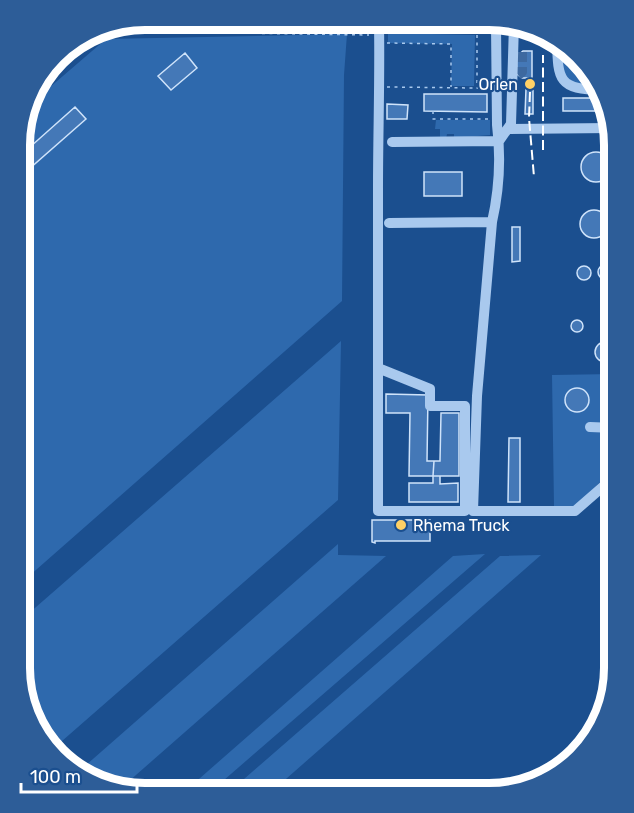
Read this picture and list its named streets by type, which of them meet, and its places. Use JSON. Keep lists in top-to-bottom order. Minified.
{"places":["Orlen","Rhema Truck"],"scale_bar":"100 m"}
